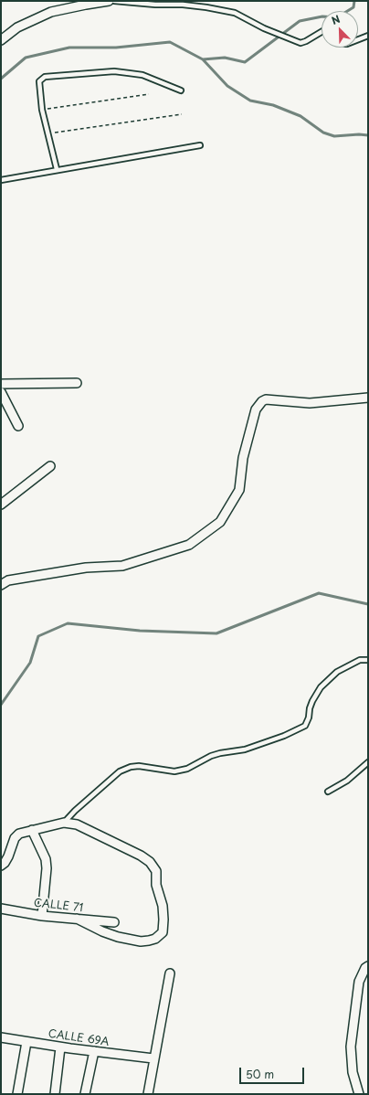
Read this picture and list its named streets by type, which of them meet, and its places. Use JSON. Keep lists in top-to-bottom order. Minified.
{"streets":{"street":["CALLE 71","CALLE 69A"]},"scale_bar":"50 m","north":"top left"}
